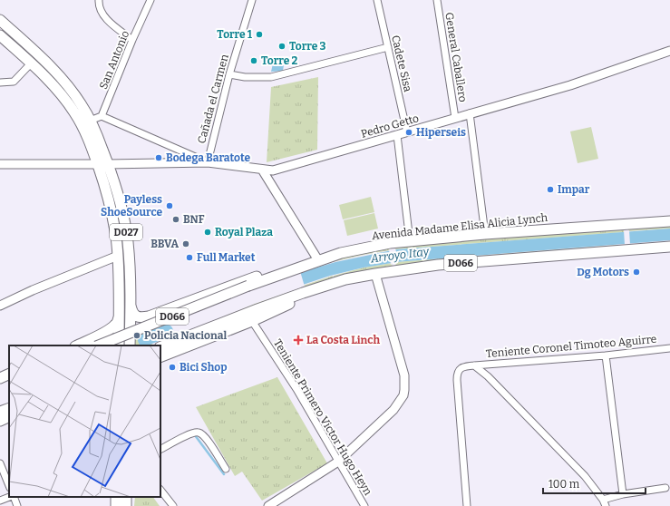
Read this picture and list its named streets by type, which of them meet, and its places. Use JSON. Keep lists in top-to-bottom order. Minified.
{"streets":{"highway":["Avenida Madame Elisa Alicia Lynch","D027","D066"],"street":["General Caballero","San Antonio","Cadete Sisa","Cañada el Carmen","Pedro Getto","Teniente Coronel Timoteo Aguirre","Teniente Primero Victor Hugo Heyn"]},"crossings":[["General Caballero","Pedro Getto"],["Cadete Sisa","Pedro Getto"],["Cañada el Carmen","Pedro Getto"],["Pedro Getto","D027"]],"water":["Arroyo Itay"],"places":{"other":["Torre 1","Torre 3","Torre 2","Hiperseis","Bodega Baratote","Impar","Payless ShoeSource","BNF","Royal Plaza","BBVA","Full Market","Dg Motors","Policia Nacional","Bici Shop"],"health":["La Costa Linch"]},"scale_bar":"100 m"}
